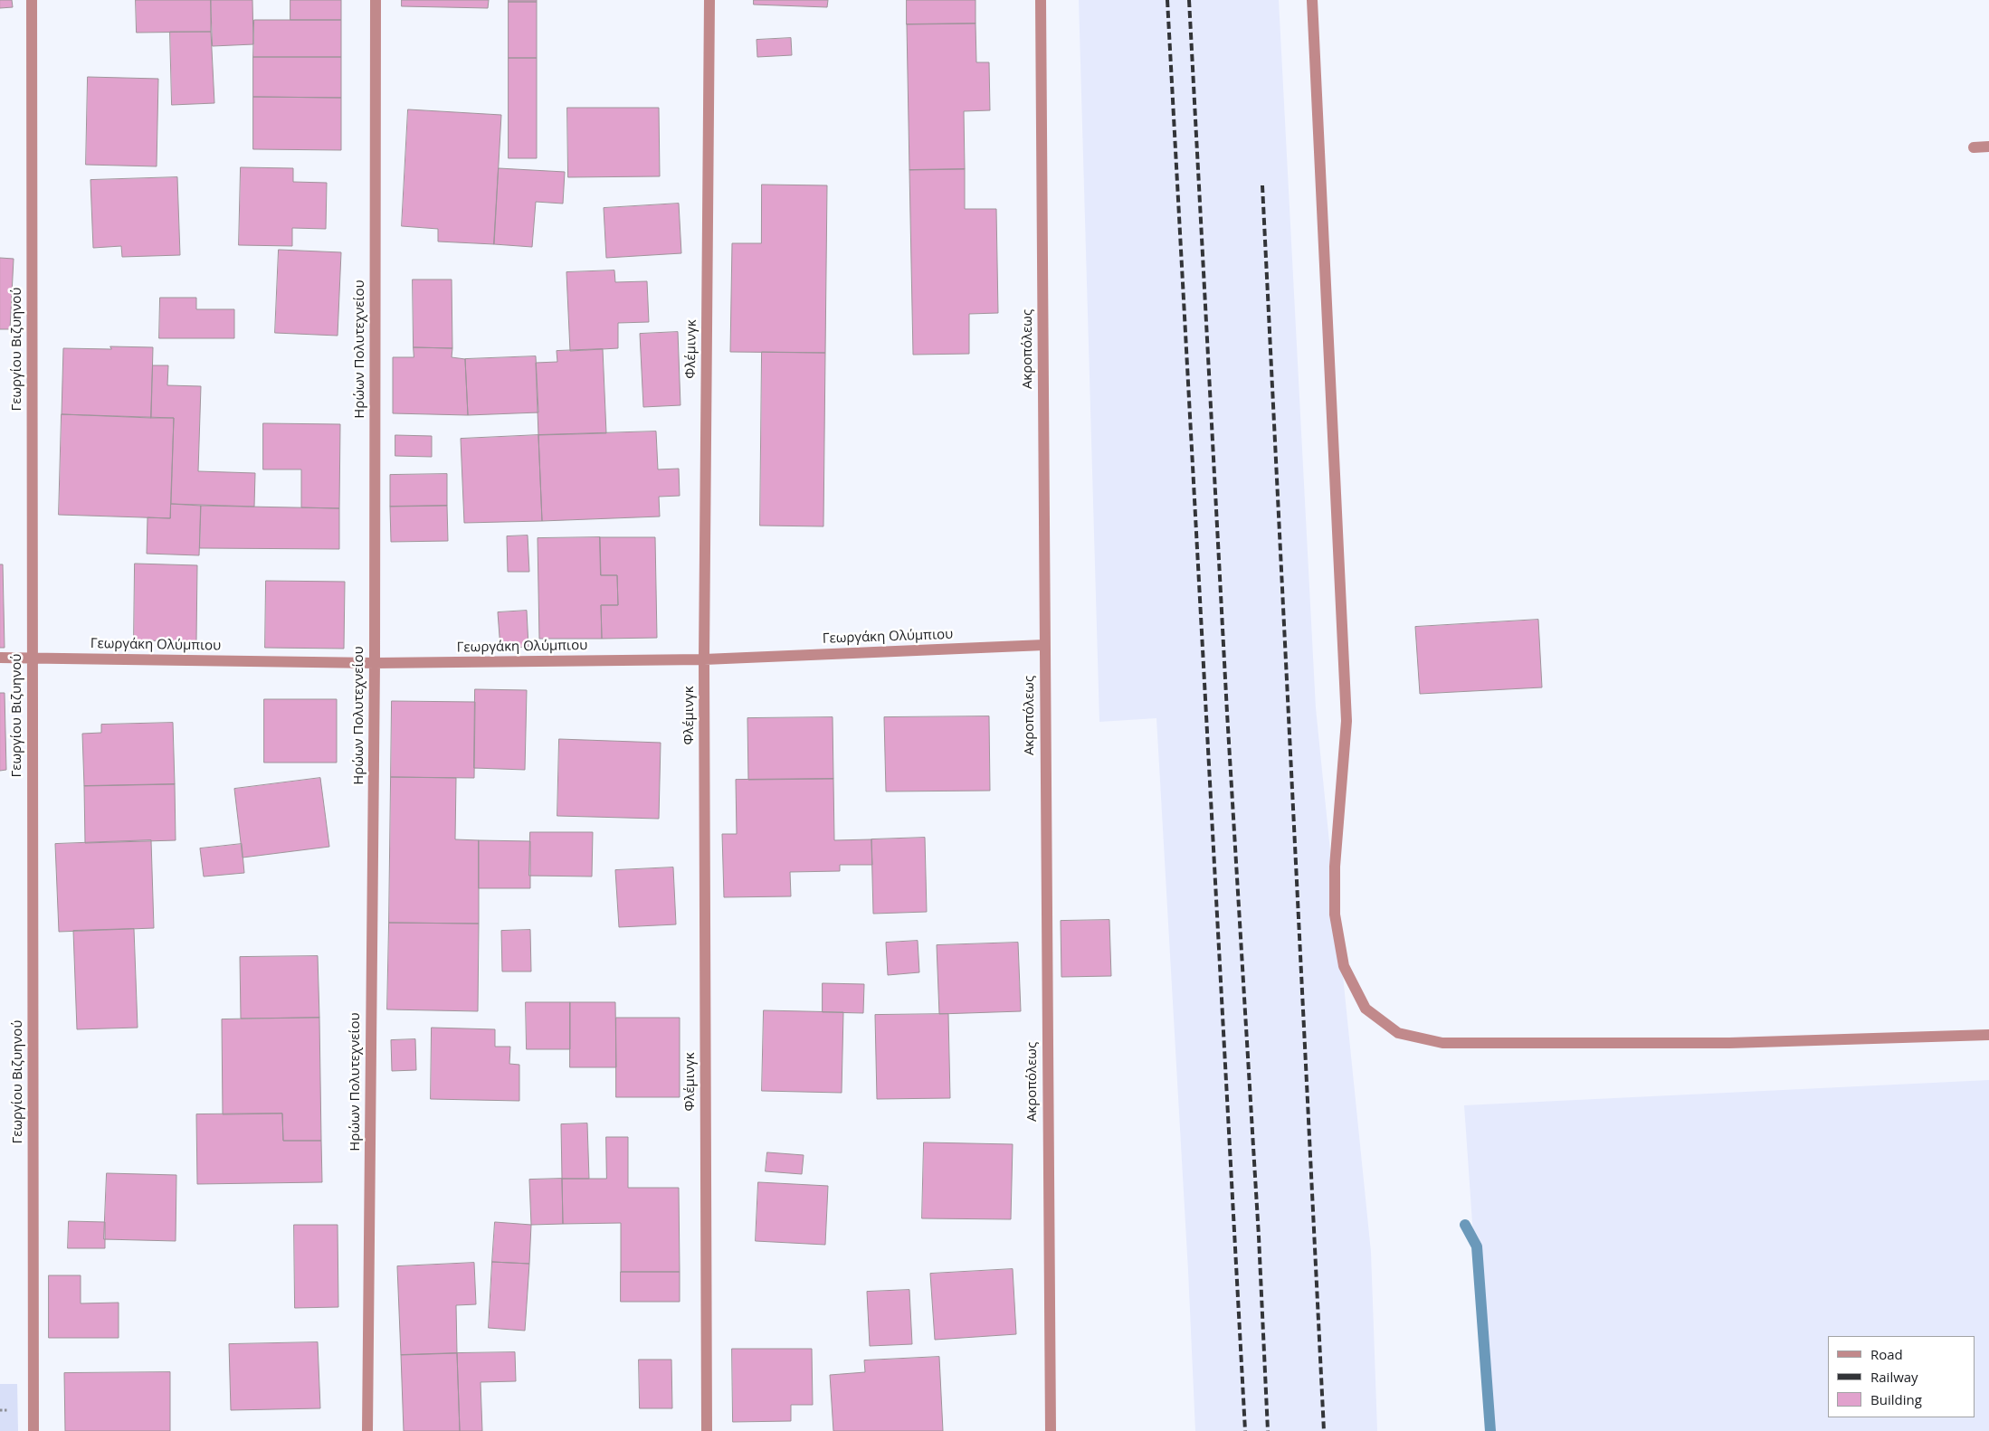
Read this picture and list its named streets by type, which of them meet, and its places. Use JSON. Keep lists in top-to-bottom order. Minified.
{"streets":{"street":["Γεωργίου Βιζυηνού","Ηρώων Πολυτεχνείου","Φλέμινγκ","Ακροπόλεως","Γεωργάκη Ολύμπιου"]},"crossings":[["Γεωργίου Βιζυηνού","Γεωργάκη Ολύμπιου"],["Ηρώων Πολυτεχνείου","Γεωργάκη Ολύμπιου"],["Φλέμινγκ","Γεωργάκη Ολύμπιου"],["Ακροπόλεως","Γεωργάκη Ολύμπιου"]],"legend":["Road","Railway","Building"]}
